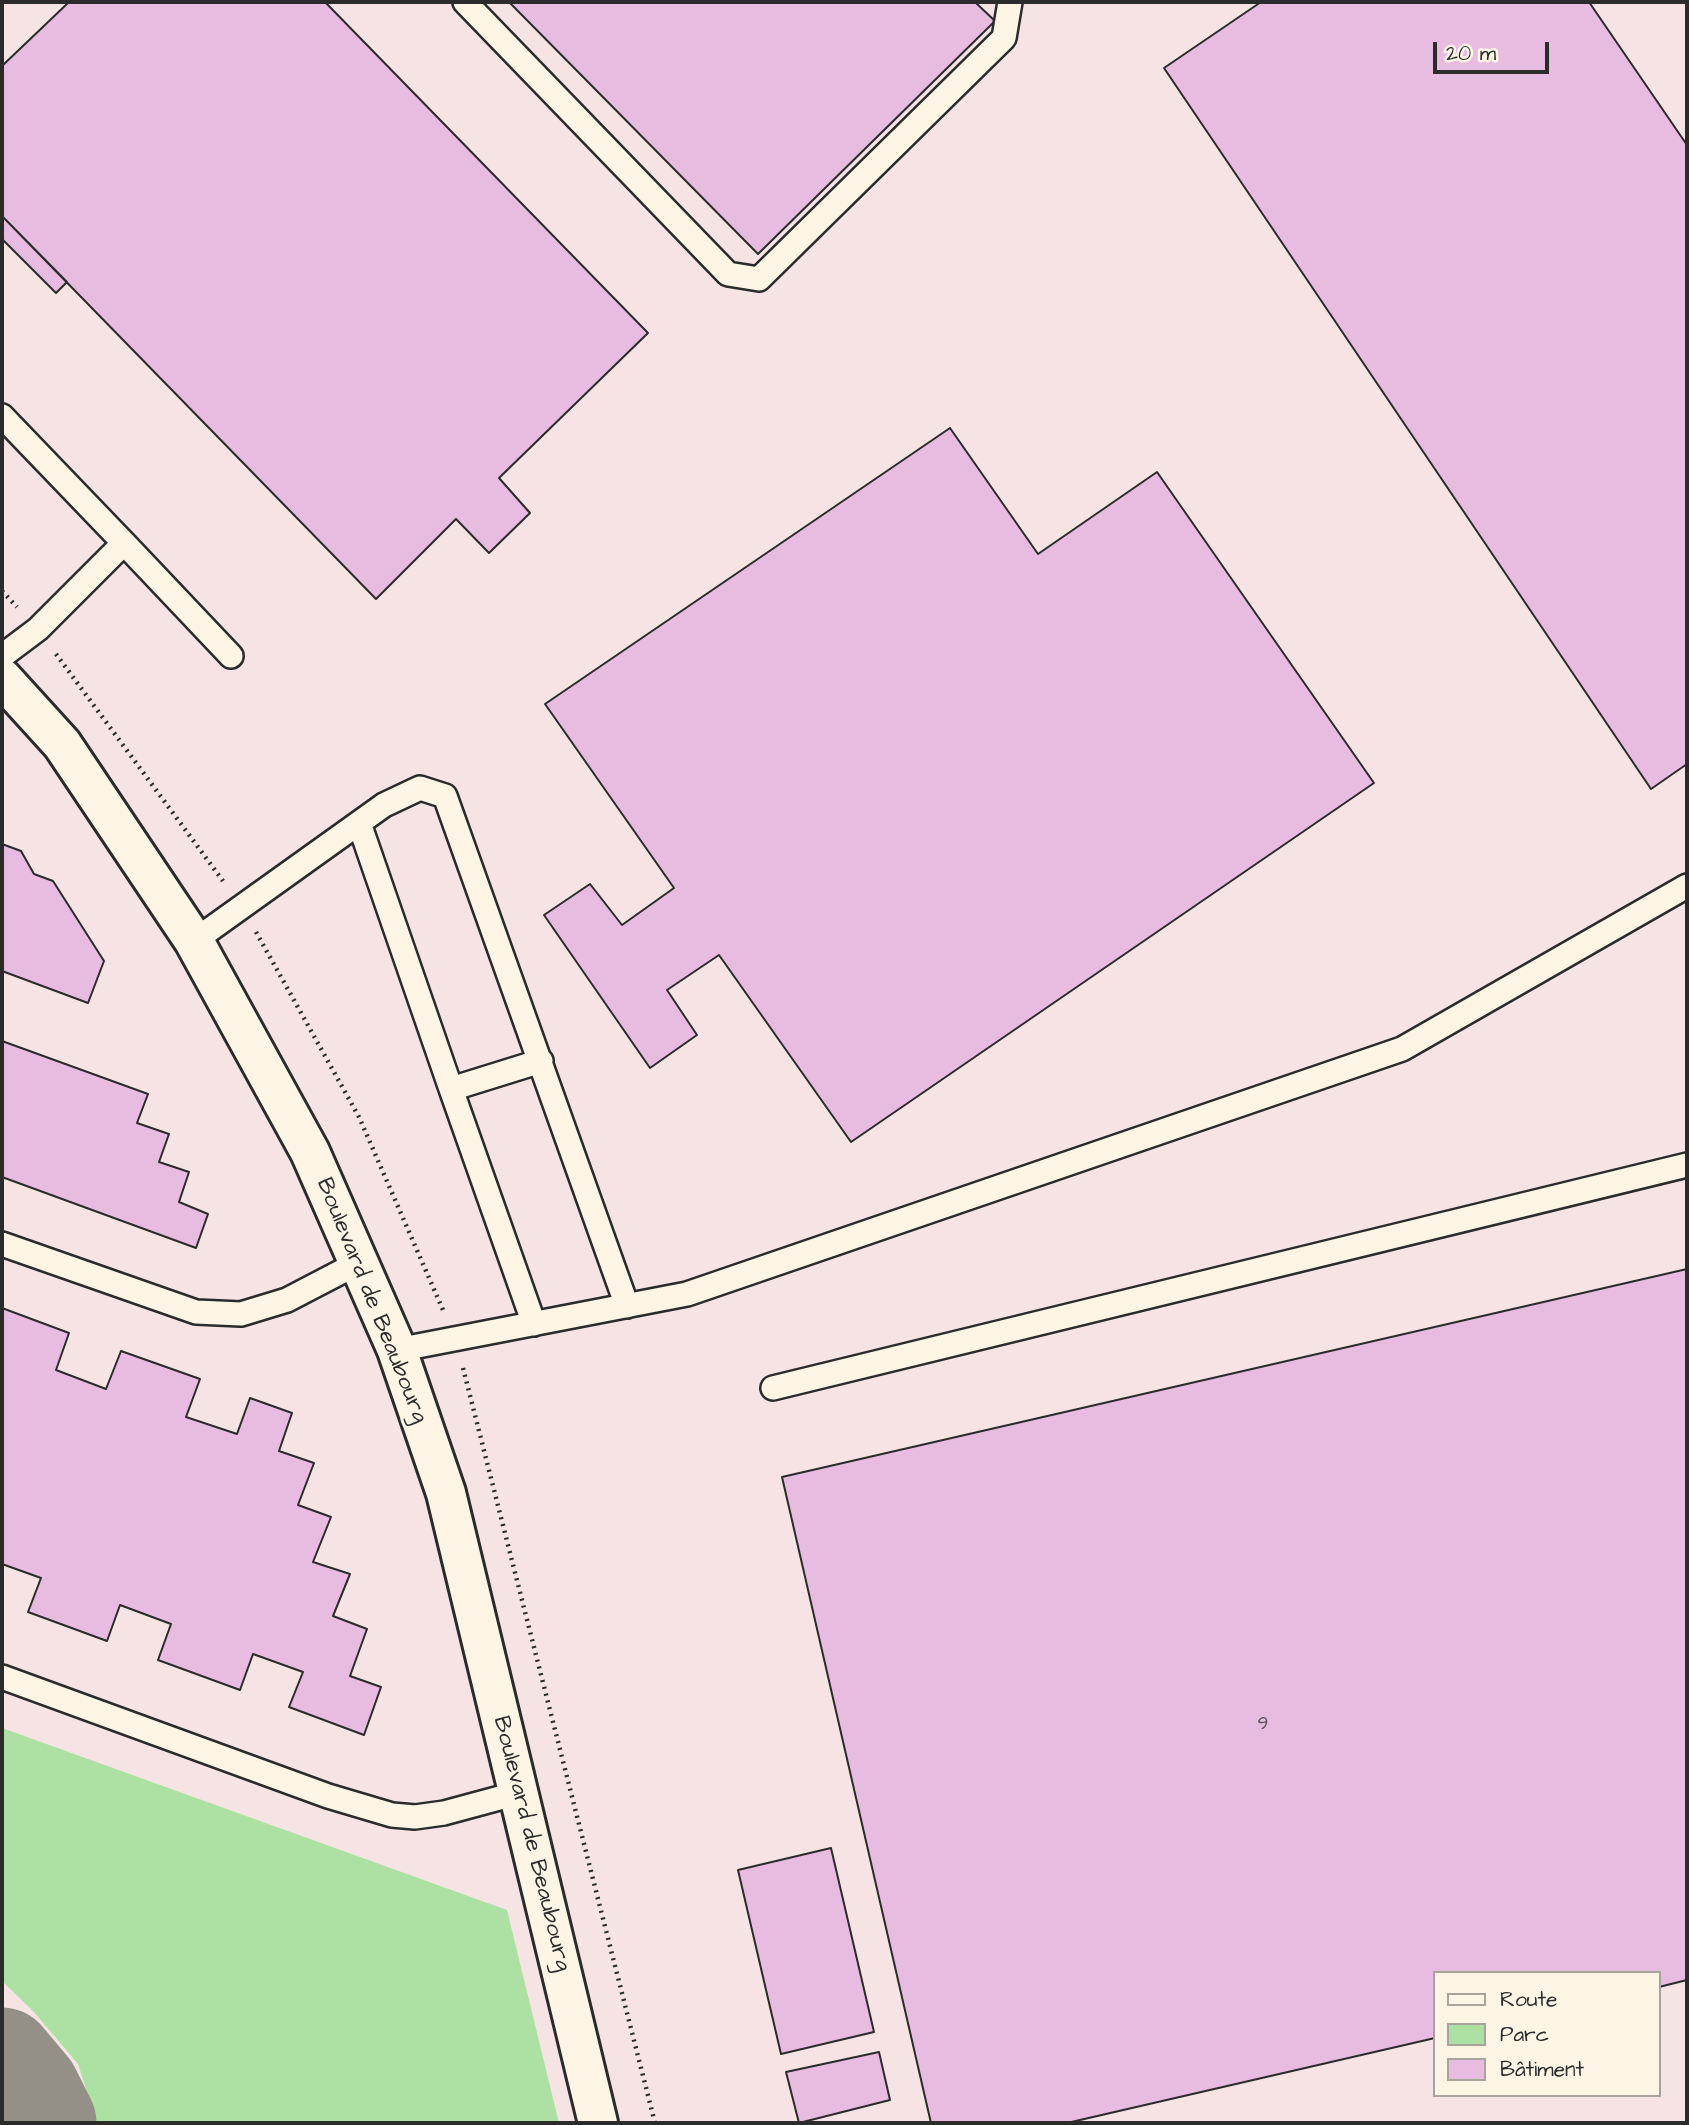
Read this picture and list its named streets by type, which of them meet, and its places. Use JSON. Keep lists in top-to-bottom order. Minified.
{"streets":{"main road":["Boulevard de Beaubourg"]},"house_numbers":["9"],"legend":["Route","Parc","Bâtiment"],"scale_bar":"20 m"}
